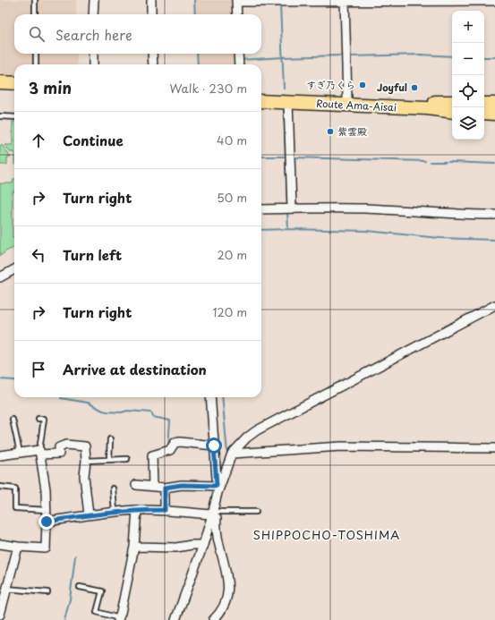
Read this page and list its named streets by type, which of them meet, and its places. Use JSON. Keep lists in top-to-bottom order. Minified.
{"streets":{"main road":["Route Ama-Aisai"]},"districts":["SHIPPOCHO-TOSHIMA"],"places":["すぎ乃くら","Joyful","紫雲殿"],"page":{"map_buttons":["+","−"],"search":"Search here","heading":["3 min","Walk · 230 m"],"list":[["Continue","40 m"],["Turn right","50 m"],["Turn left","20 m"],["Turn right","120 m"],"Arrive at destination"]}}
